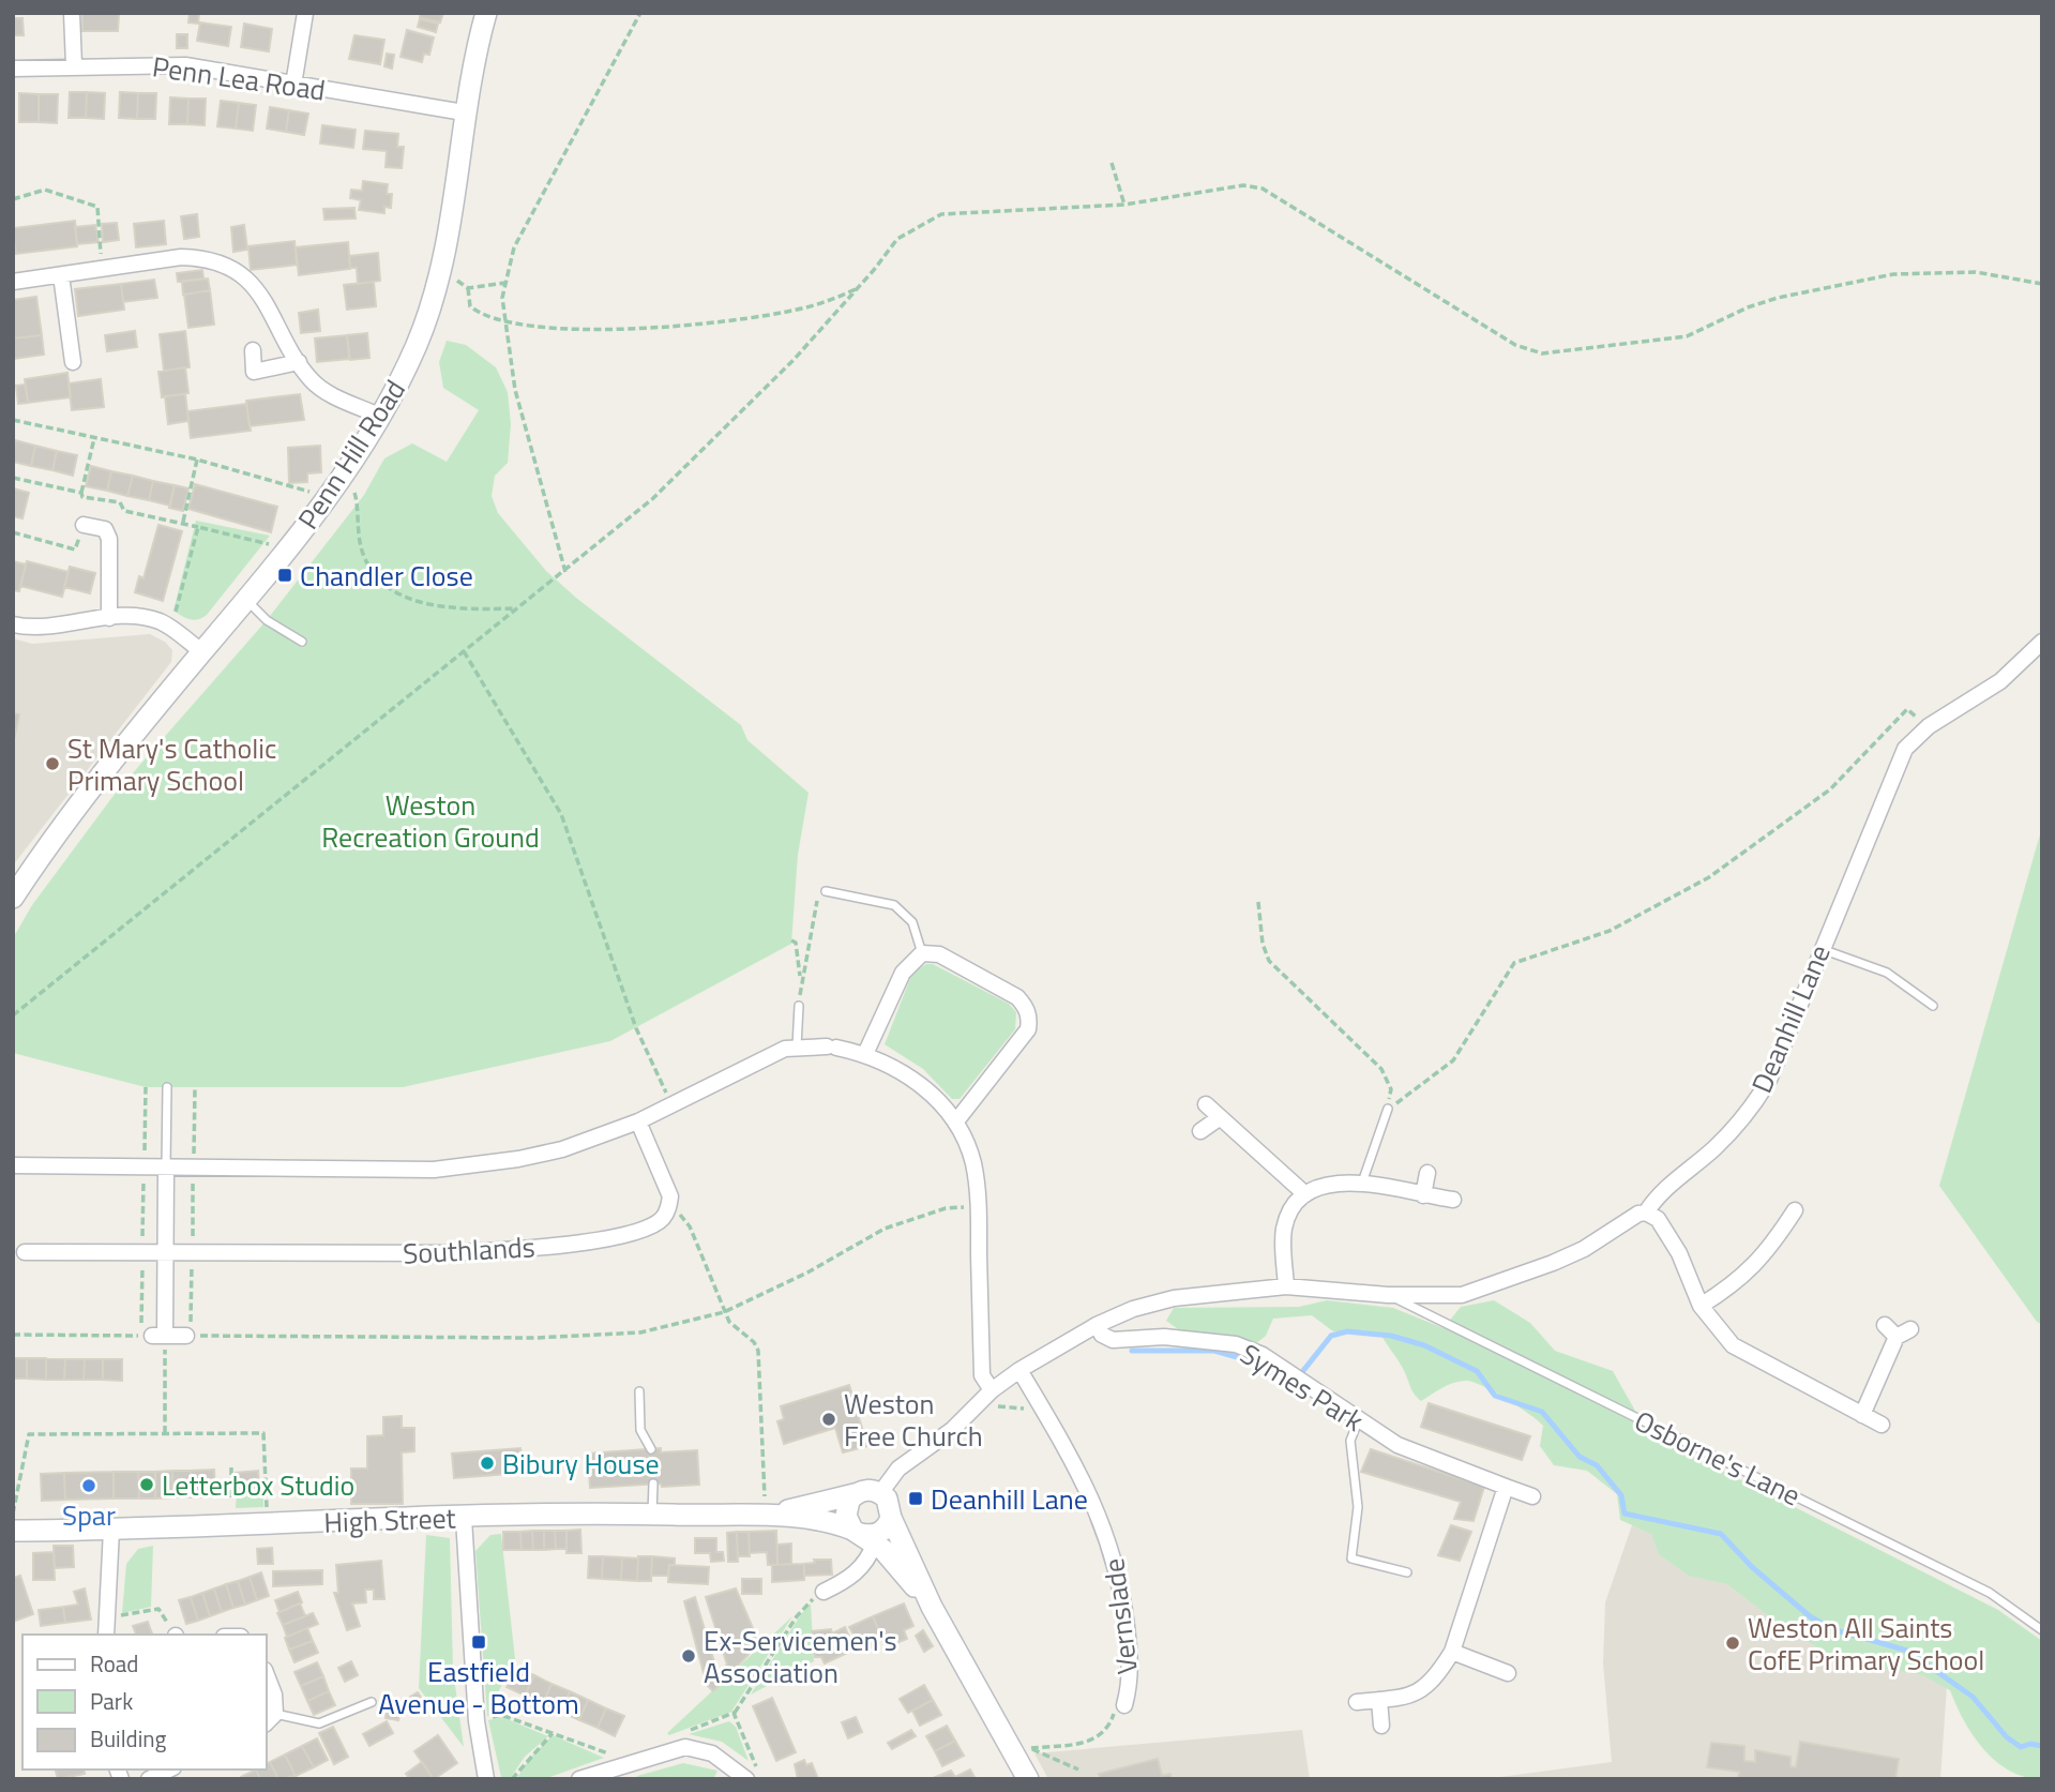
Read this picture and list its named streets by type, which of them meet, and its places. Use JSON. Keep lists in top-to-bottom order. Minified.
{"streets":{"street":["Penn Lea Road","Penn Hill Road","Deanhill Lane","Southlands","Symes Park","High Street","Vernslade"],"lane":["Osborne's Lane"]},"crossings":[["Penn Lea Road","Penn Hill Road"],["Deanhill Lane","Symes Park"],["Deanhill Lane","Osborne's Lane"],["Deanhill Lane","High Street"],["Deanhill Lane","Vernslade"]],"parks":["Weston Recreation Ground"],"places":{"transit":["Chandler Close","Deanhill Lane","Eastfield Avenue - Bottom"],"other":["St Mary's Catholic Primary School","Weston Free Church","Bibury House","Letterbox Studio","Spar","Weston All Saints CofE Primary School","Ex-Servicemen's Association"]},"legend":["Road","Park","Building"]}
